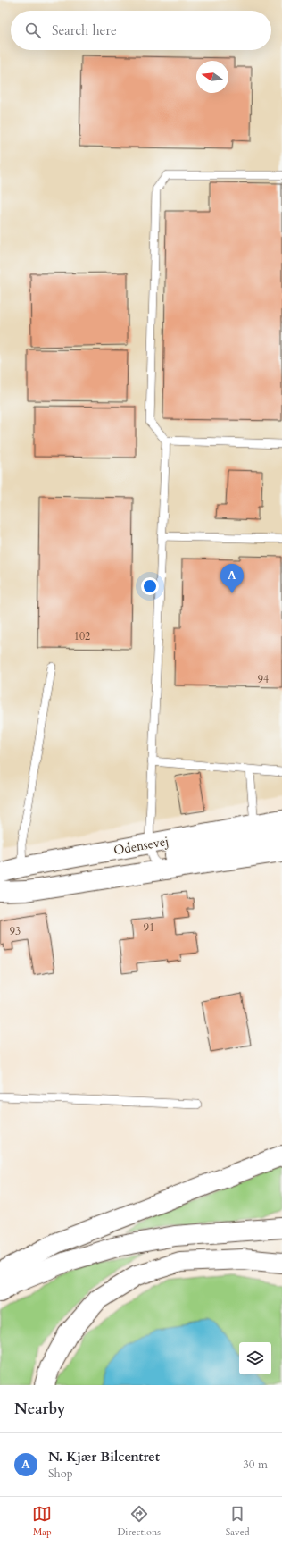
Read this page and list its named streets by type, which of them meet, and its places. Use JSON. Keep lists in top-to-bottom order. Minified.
{"streets":{"main road":["Odensevej"]},"house_numbers":["102","94","91","93"],"north":"left","page":{"search":"Search here","pins":"A","heading":"Nearby","list":[{"mark":"A","name":"N. Kjær Bilcentret","note":"Shop","value":"30 m"}],"nav":["Map","Directions","Saved"]}}
